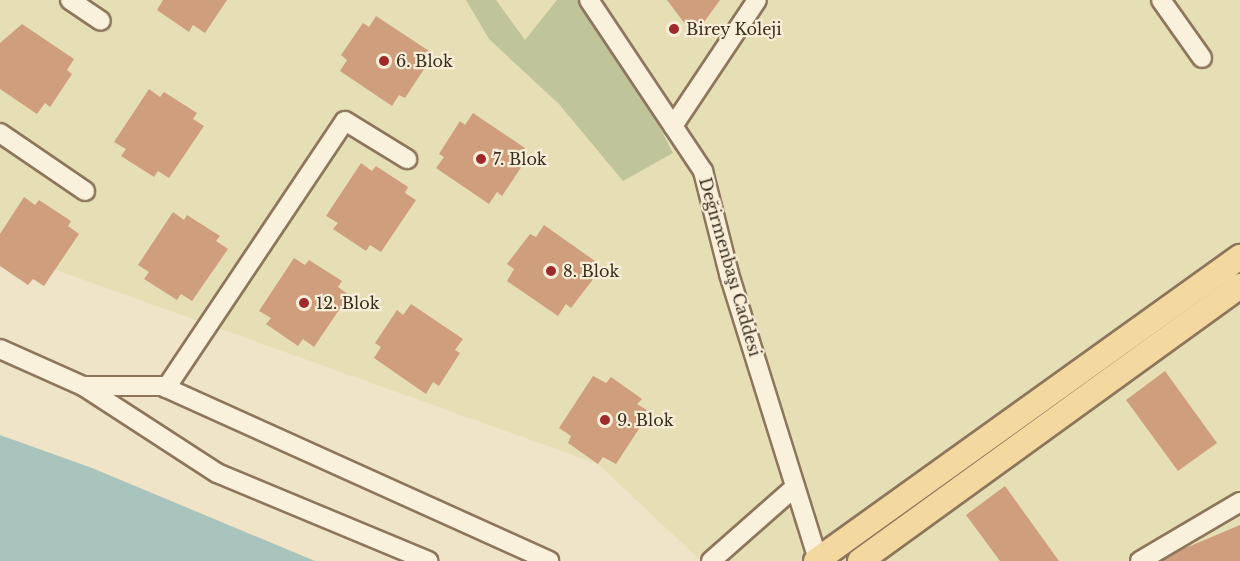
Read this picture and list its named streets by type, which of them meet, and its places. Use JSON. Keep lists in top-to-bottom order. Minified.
{"streets":{"street":["Değirmenbaşı Caddesi"]},"places":["Birey Koleji","6. Blok","7. Blok","8. Blok","12. Blok","9. Blok"]}
